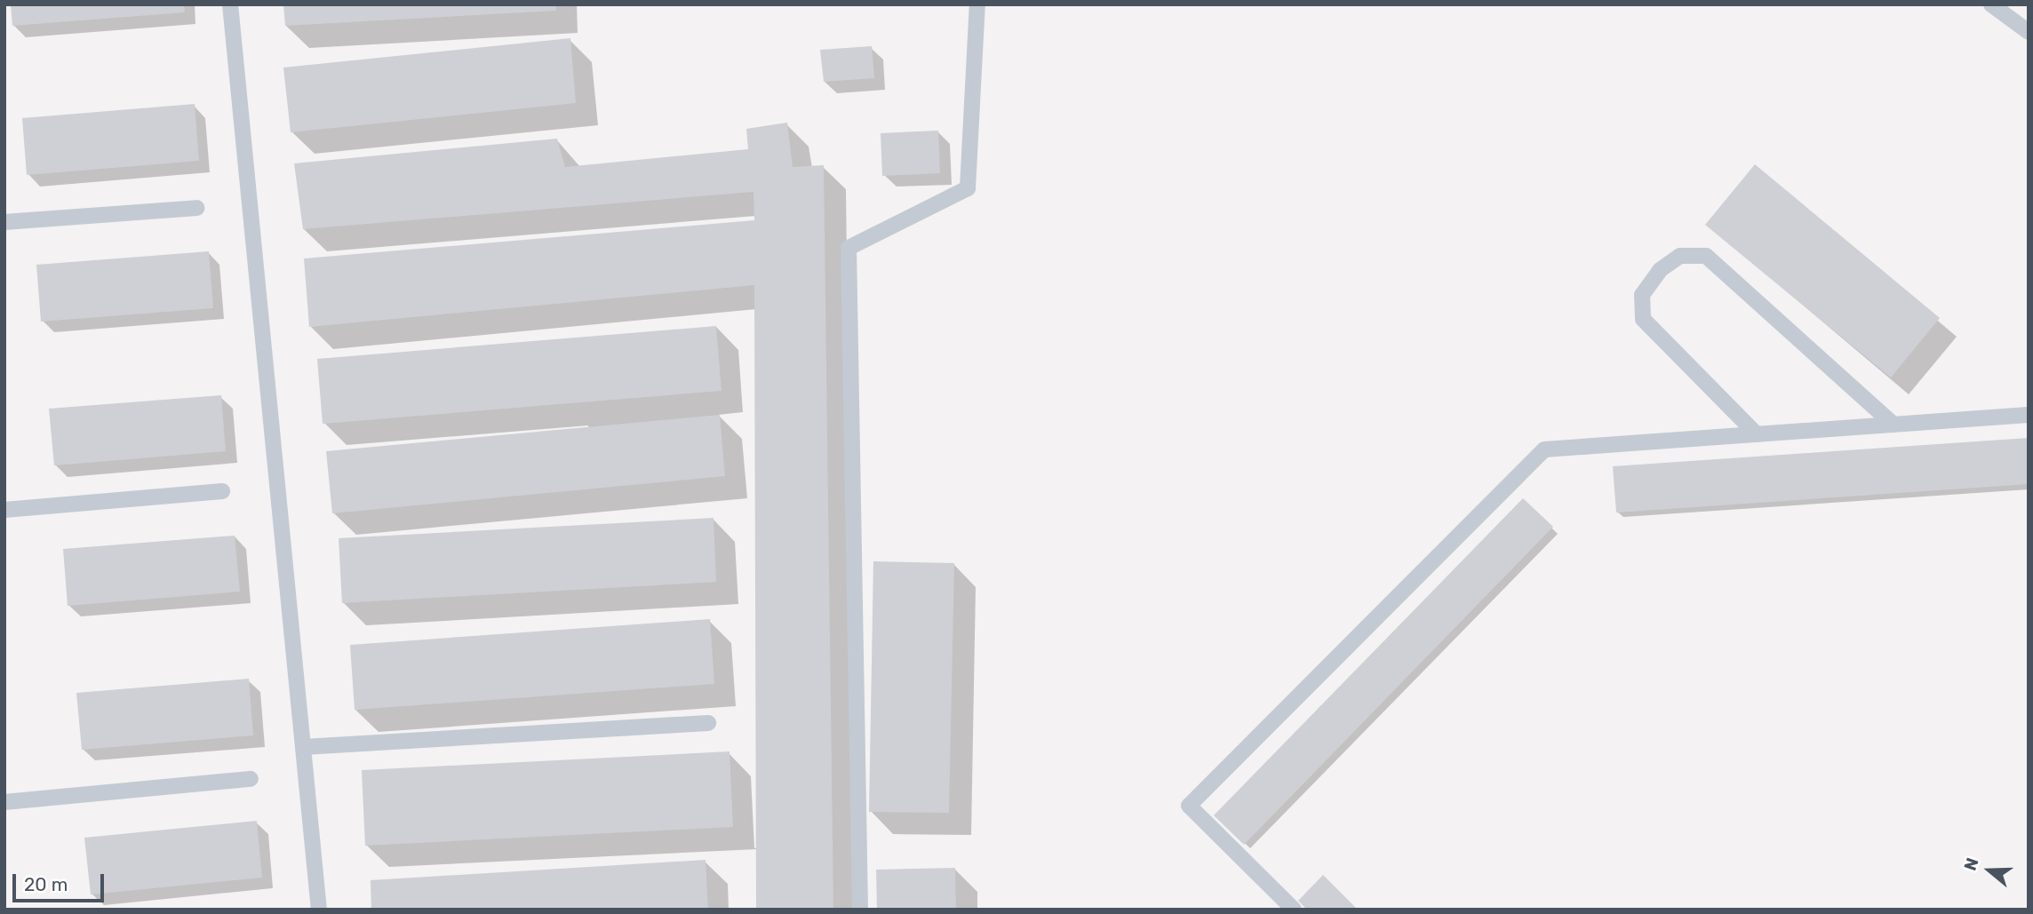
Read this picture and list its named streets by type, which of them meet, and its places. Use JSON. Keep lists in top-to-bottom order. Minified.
{"scale_bar":"20 m","north":"left"}
